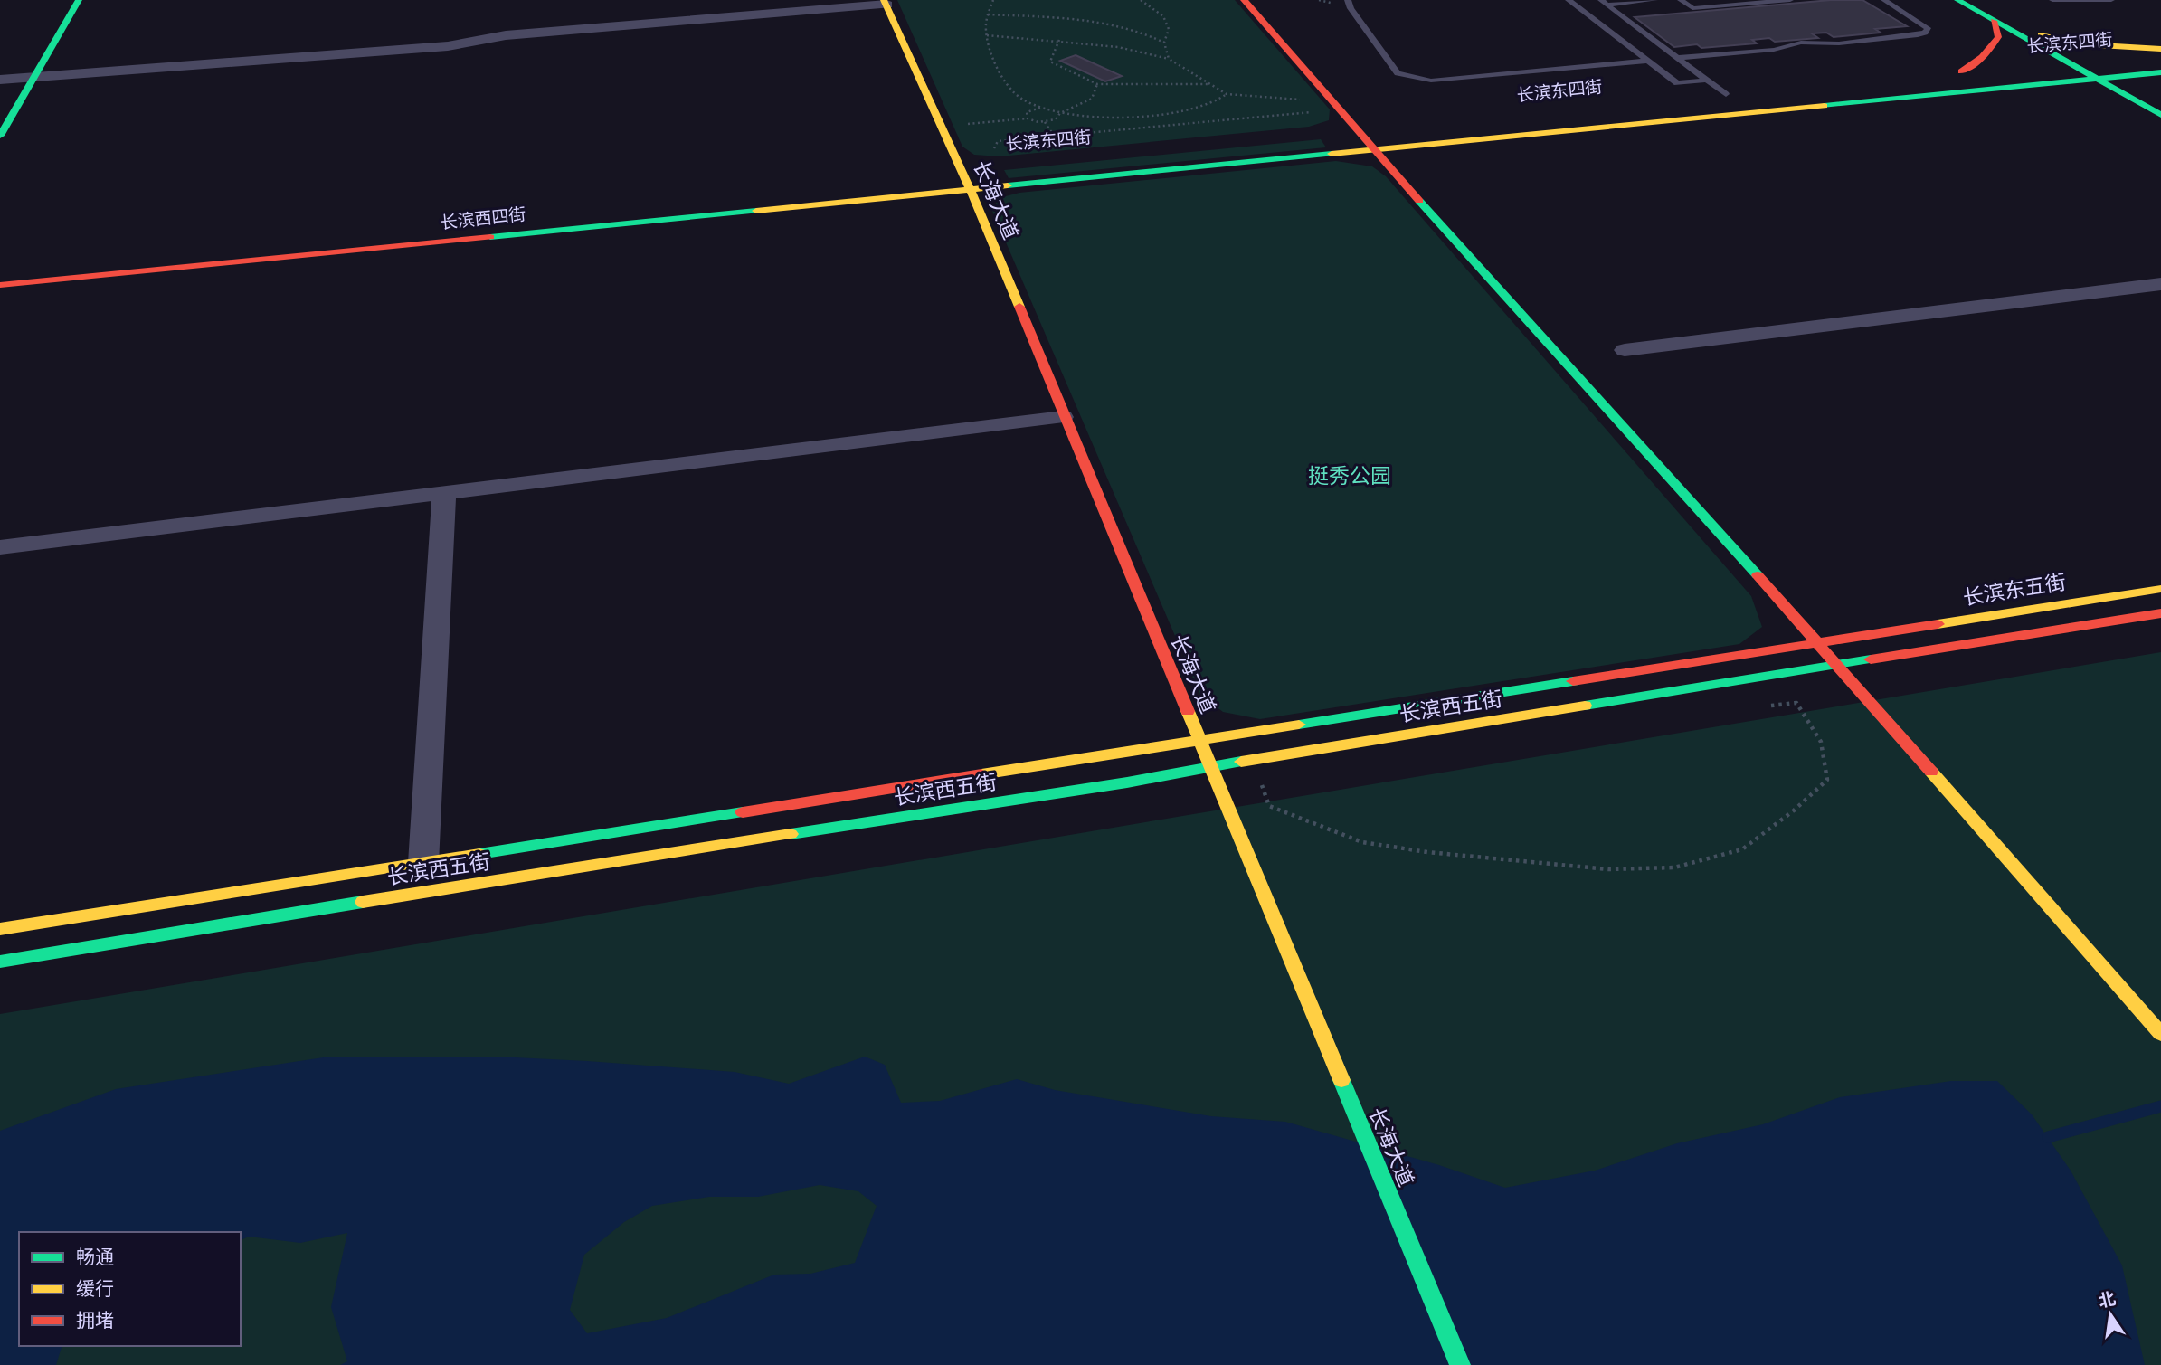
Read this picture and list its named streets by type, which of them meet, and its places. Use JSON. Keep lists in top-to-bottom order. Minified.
{"streets":{"main road":["长滨东四街","长海大道","长滨西四街","长滨东五街","长滨西五街"]},"crossings":[["长滨东四街","长海大道"],["长滨东四街","长滨西四街"],["长海大道","长滨西四街"],["长海大道","长滨西五街"],["长滨东五街","长滨西五街"]],"parks":["挺秀公园"],"legend":["畅通","缓行","拥堵"],"north":"top"}
